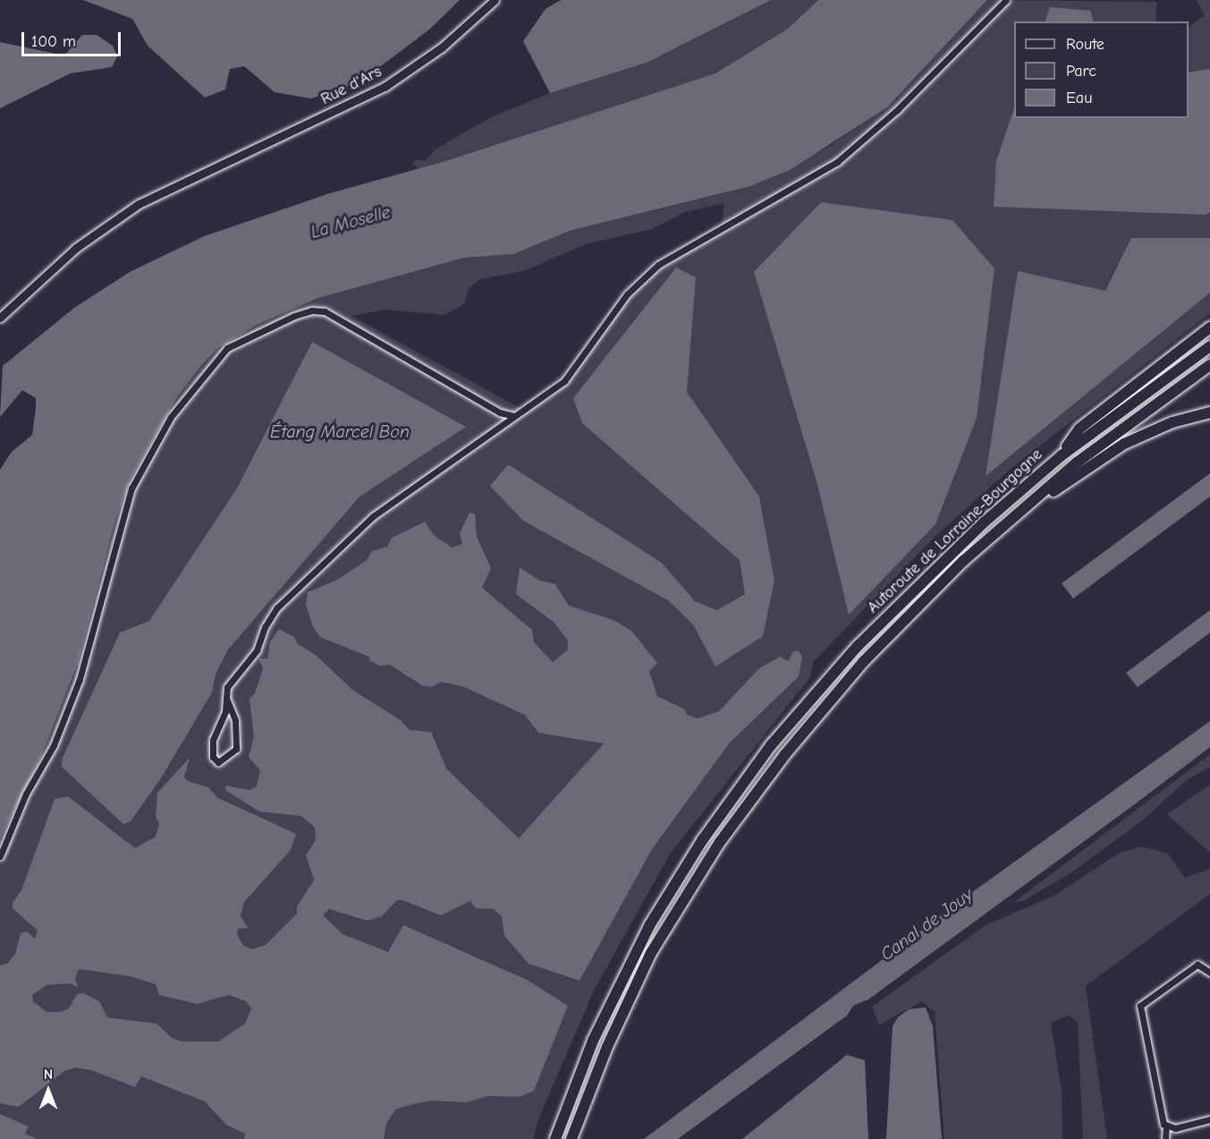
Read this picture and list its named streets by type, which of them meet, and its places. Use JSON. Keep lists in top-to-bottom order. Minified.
{"streets":{"highway":["Autoroute de Lorraine-Bourgogne"],"main road":["Rue d'Ars"]},"water":["La Moselle","Étang Marcel Bon","Canal de Jouy"],"legend":["Route","Parc","Eau"],"scale_bar":"100 m","north":"top"}
